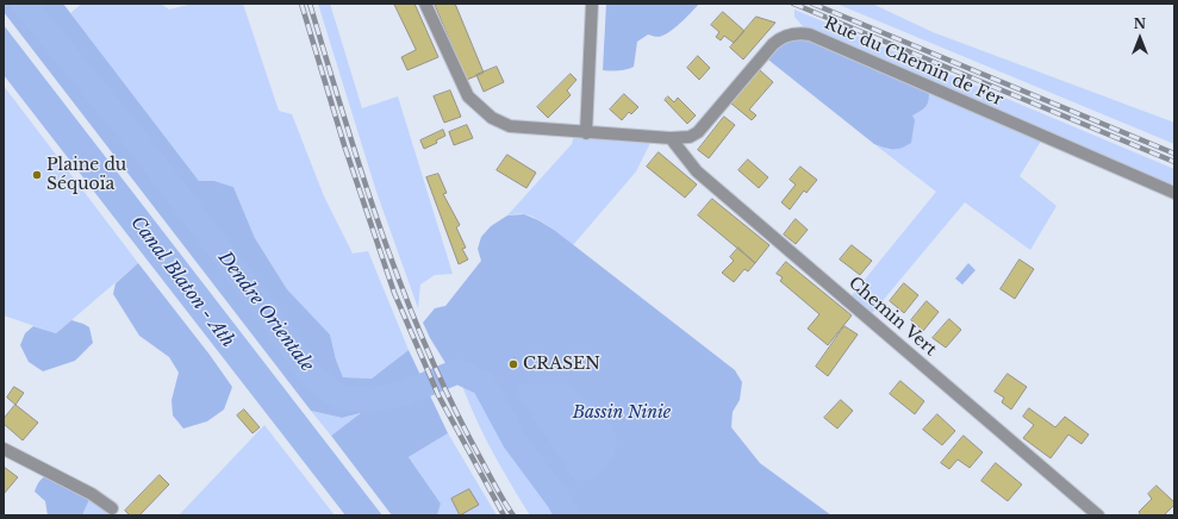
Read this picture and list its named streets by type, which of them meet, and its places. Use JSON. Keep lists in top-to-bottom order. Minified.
{"streets":{"street":["Rue du Chemin de Fer","Chemin Vert"]},"crossings":[["Rue du Chemin de Fer","Chemin Vert"]],"water":["Canal Blaton - Ath","Dendre Orientale"],"parks":["Bassin Ninie"],"places":["Plaine du Séquoïa","CRASEN"],"north":"top"}
